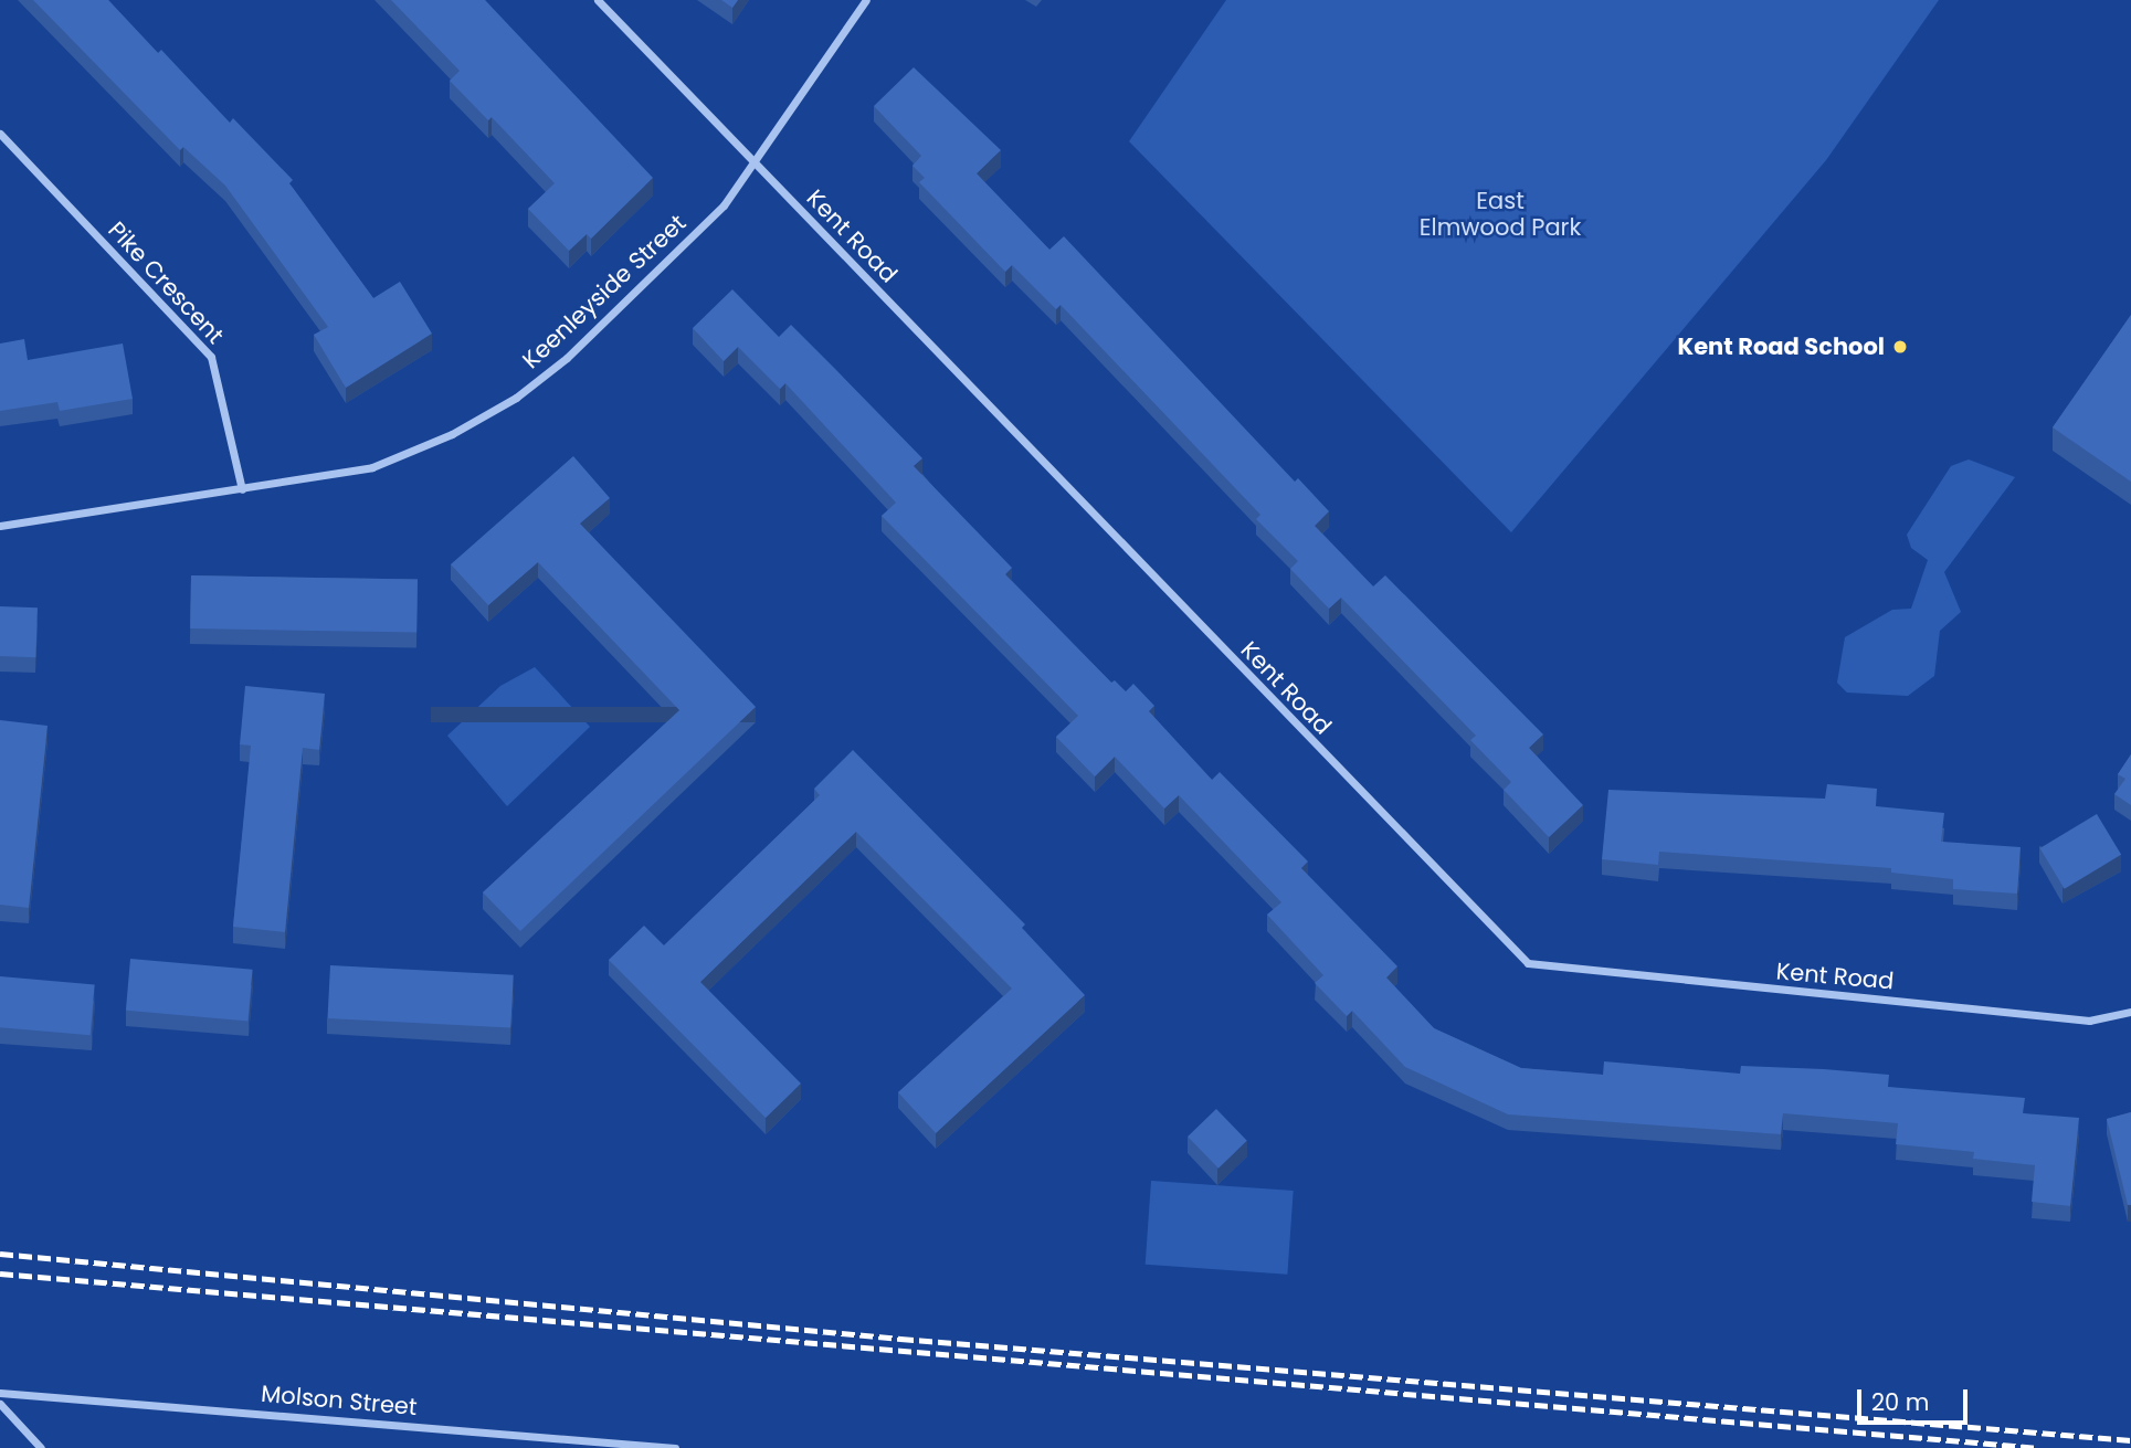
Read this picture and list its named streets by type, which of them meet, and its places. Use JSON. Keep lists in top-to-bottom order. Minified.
{"streets":{"street":["Kent Road","Pike Crescent","Keenleyside Street","Molson Street"]},"crossings":[["Kent Road","Keenleyside Street"],["Pike Crescent","Keenleyside Street"]],"parks":["East Elmwood Park"],"places":["Kent Road School"],"scale_bar":"20 m"}
